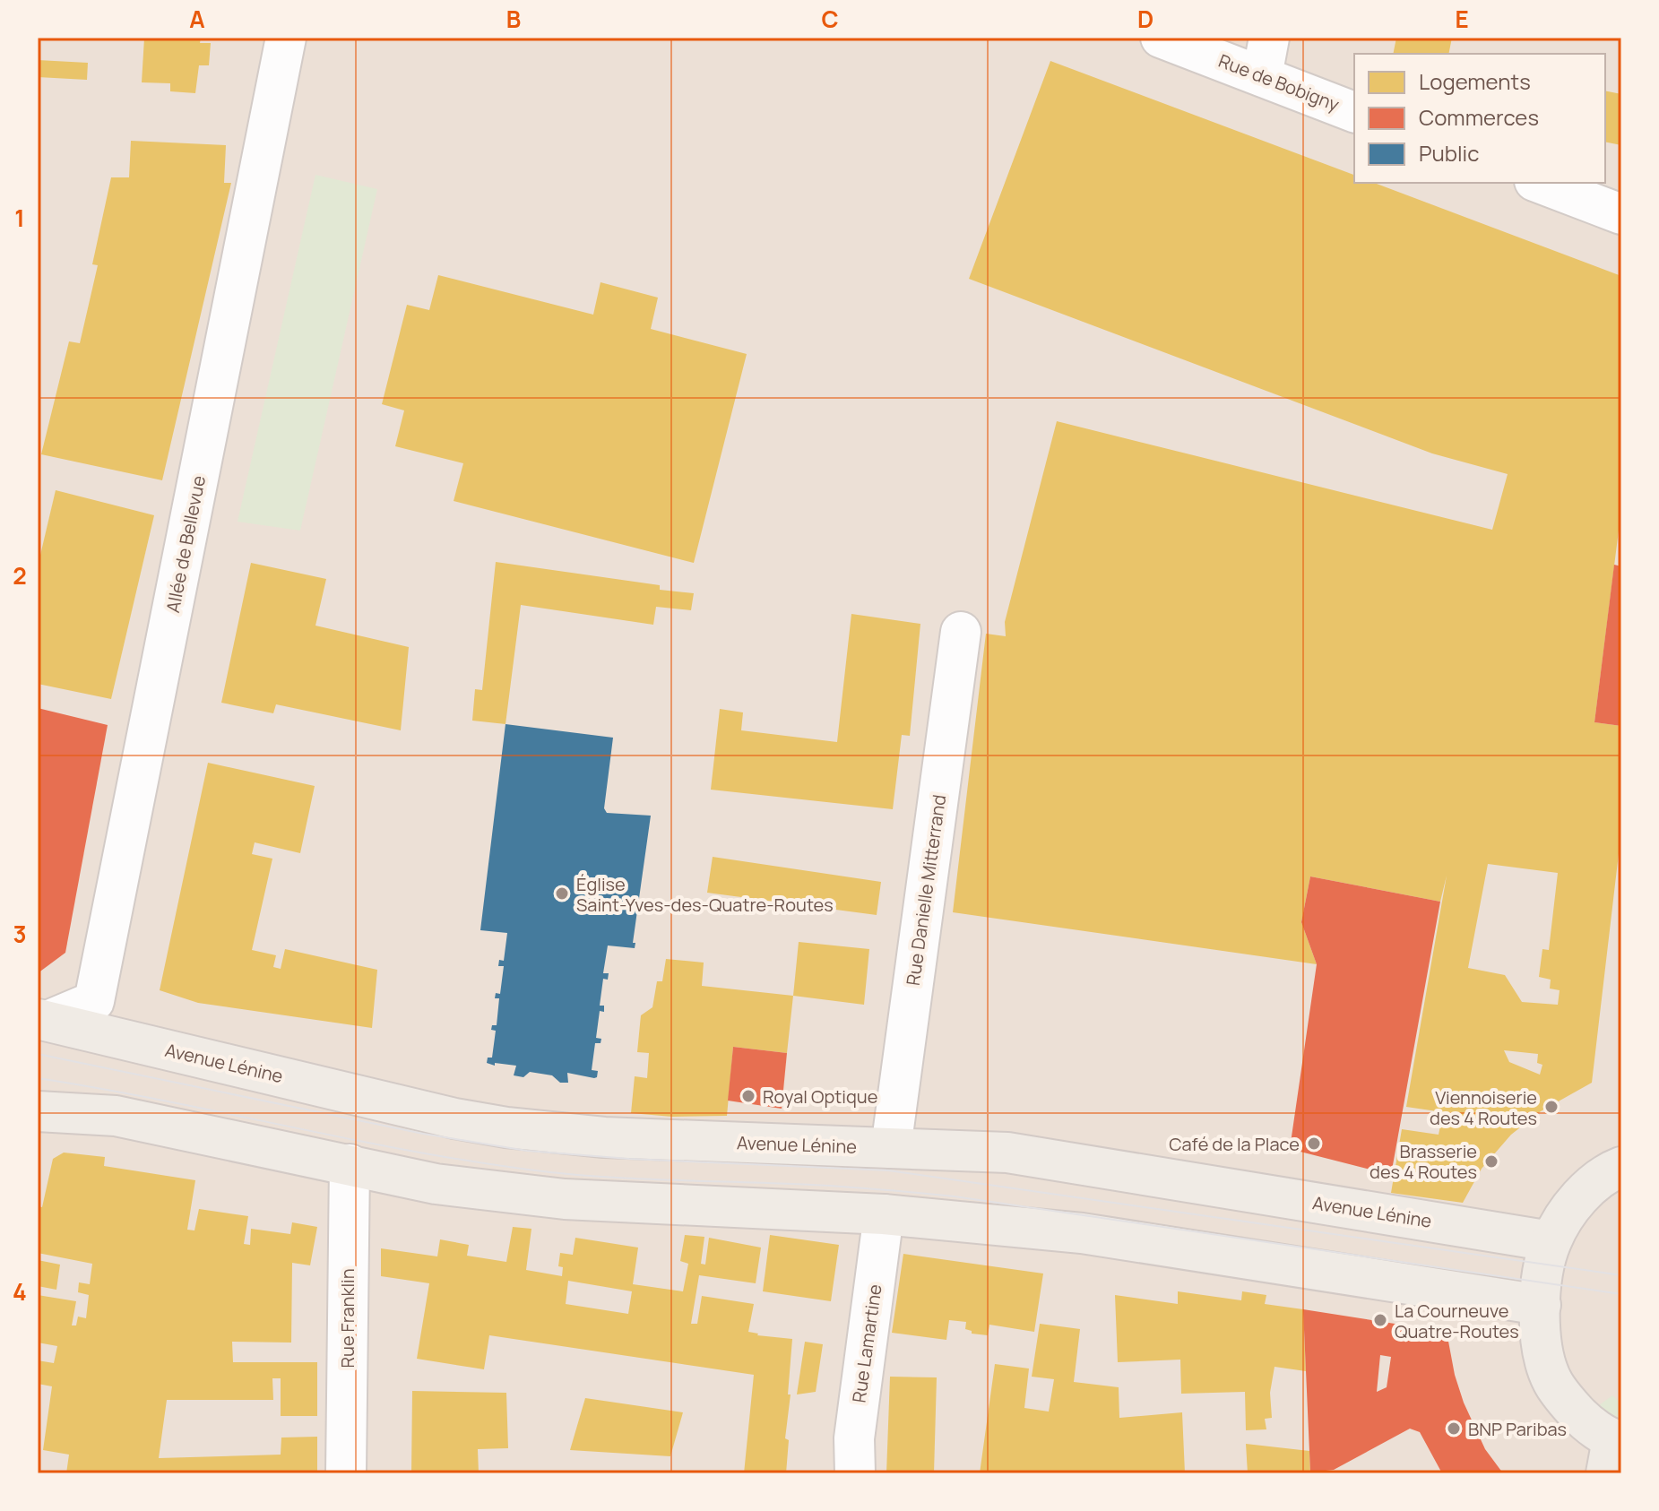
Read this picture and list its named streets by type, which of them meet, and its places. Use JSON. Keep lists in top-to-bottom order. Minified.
{"streets":{"main road":["Avenue Lénine"],"street":["Rue de Bobigny","Allée de Bellevue","Rue Danielle Mitterrand","Rue Franklin","Rue Lamartine"]},"crossings":[["Allée de Bellevue","Avenue Lénine"],["Rue Danielle Mitterrand","Avenue Lénine"]],"places":["Église Saint-Yves-des-Quatre-Routes","Royal Optique","Viennoiserie des 4 Routes","Café de la Place","Brasserie des 4 Routes","La Courneuve Quatre-Routes","BNP Paribas"],"legend":["Logements","Commerces","Public"],"grid":{"columns":["A","B","C","D","E"],"rows":["1","2","3","4"]}}
